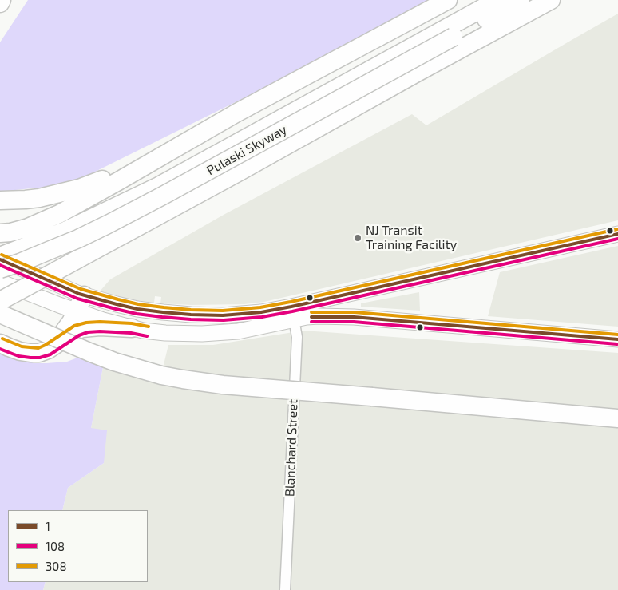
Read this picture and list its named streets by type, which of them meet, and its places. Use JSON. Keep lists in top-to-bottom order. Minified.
{"streets":{"highway":["Pulaski Skyway"],"street":["Blanchard Street"]},"places":["NJ Transit Training Facility"],"lines":["transit line 308","transit line 1","transit line 108"],"legend":["1","108","308"]}
